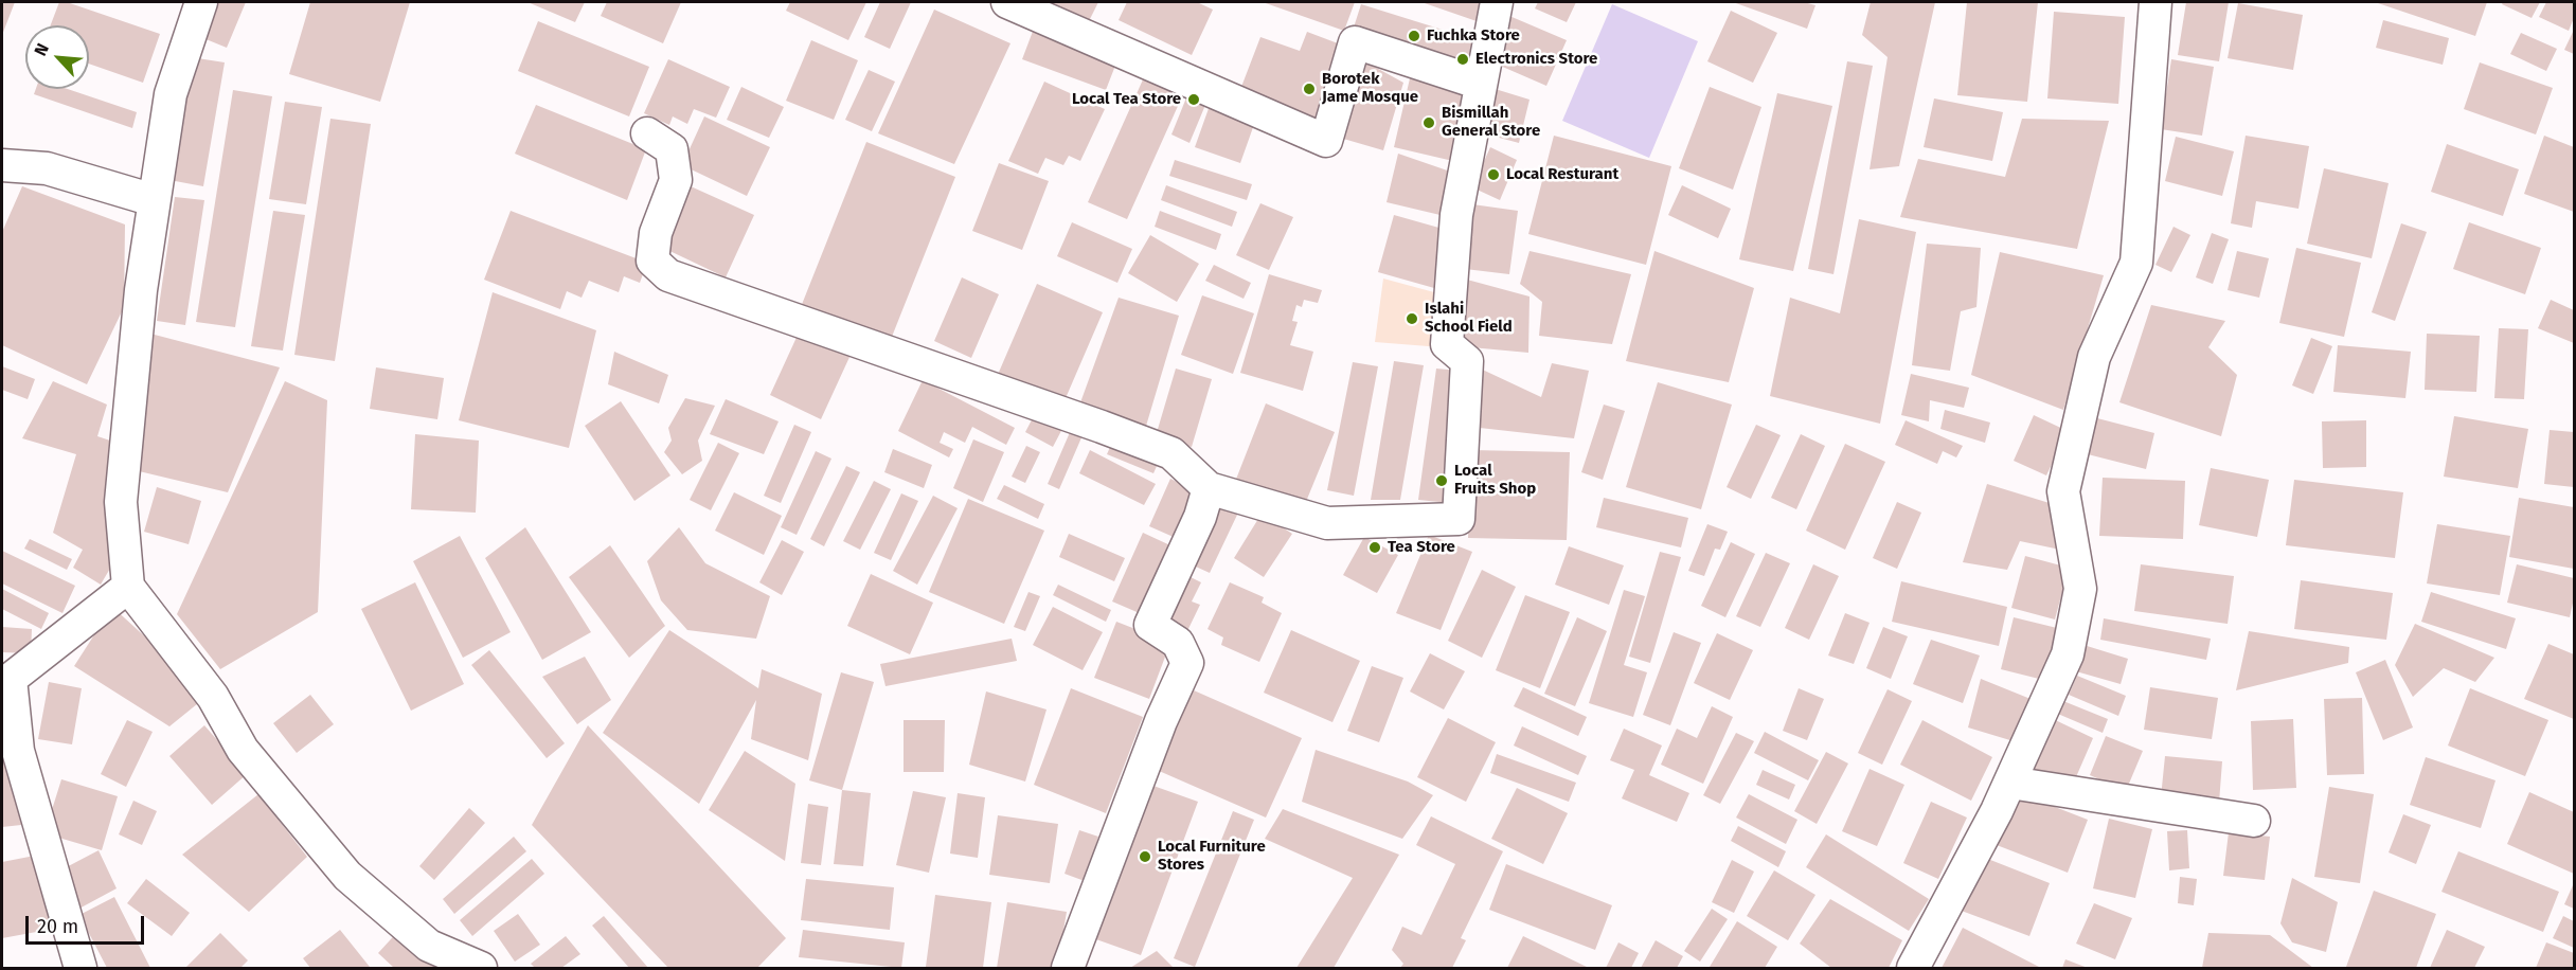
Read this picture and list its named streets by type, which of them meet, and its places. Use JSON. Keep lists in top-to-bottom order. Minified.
{"places":["Fuchka Store","Electronics Store","Borotek Jame Mosque","Local Tea Store","Bismillah General Store","Local Resturant","Islahi School Field","Local Fruits Shop","Tea Store","Local Furniture Stores"],"scale_bar":"20 m","north":"top left"}
